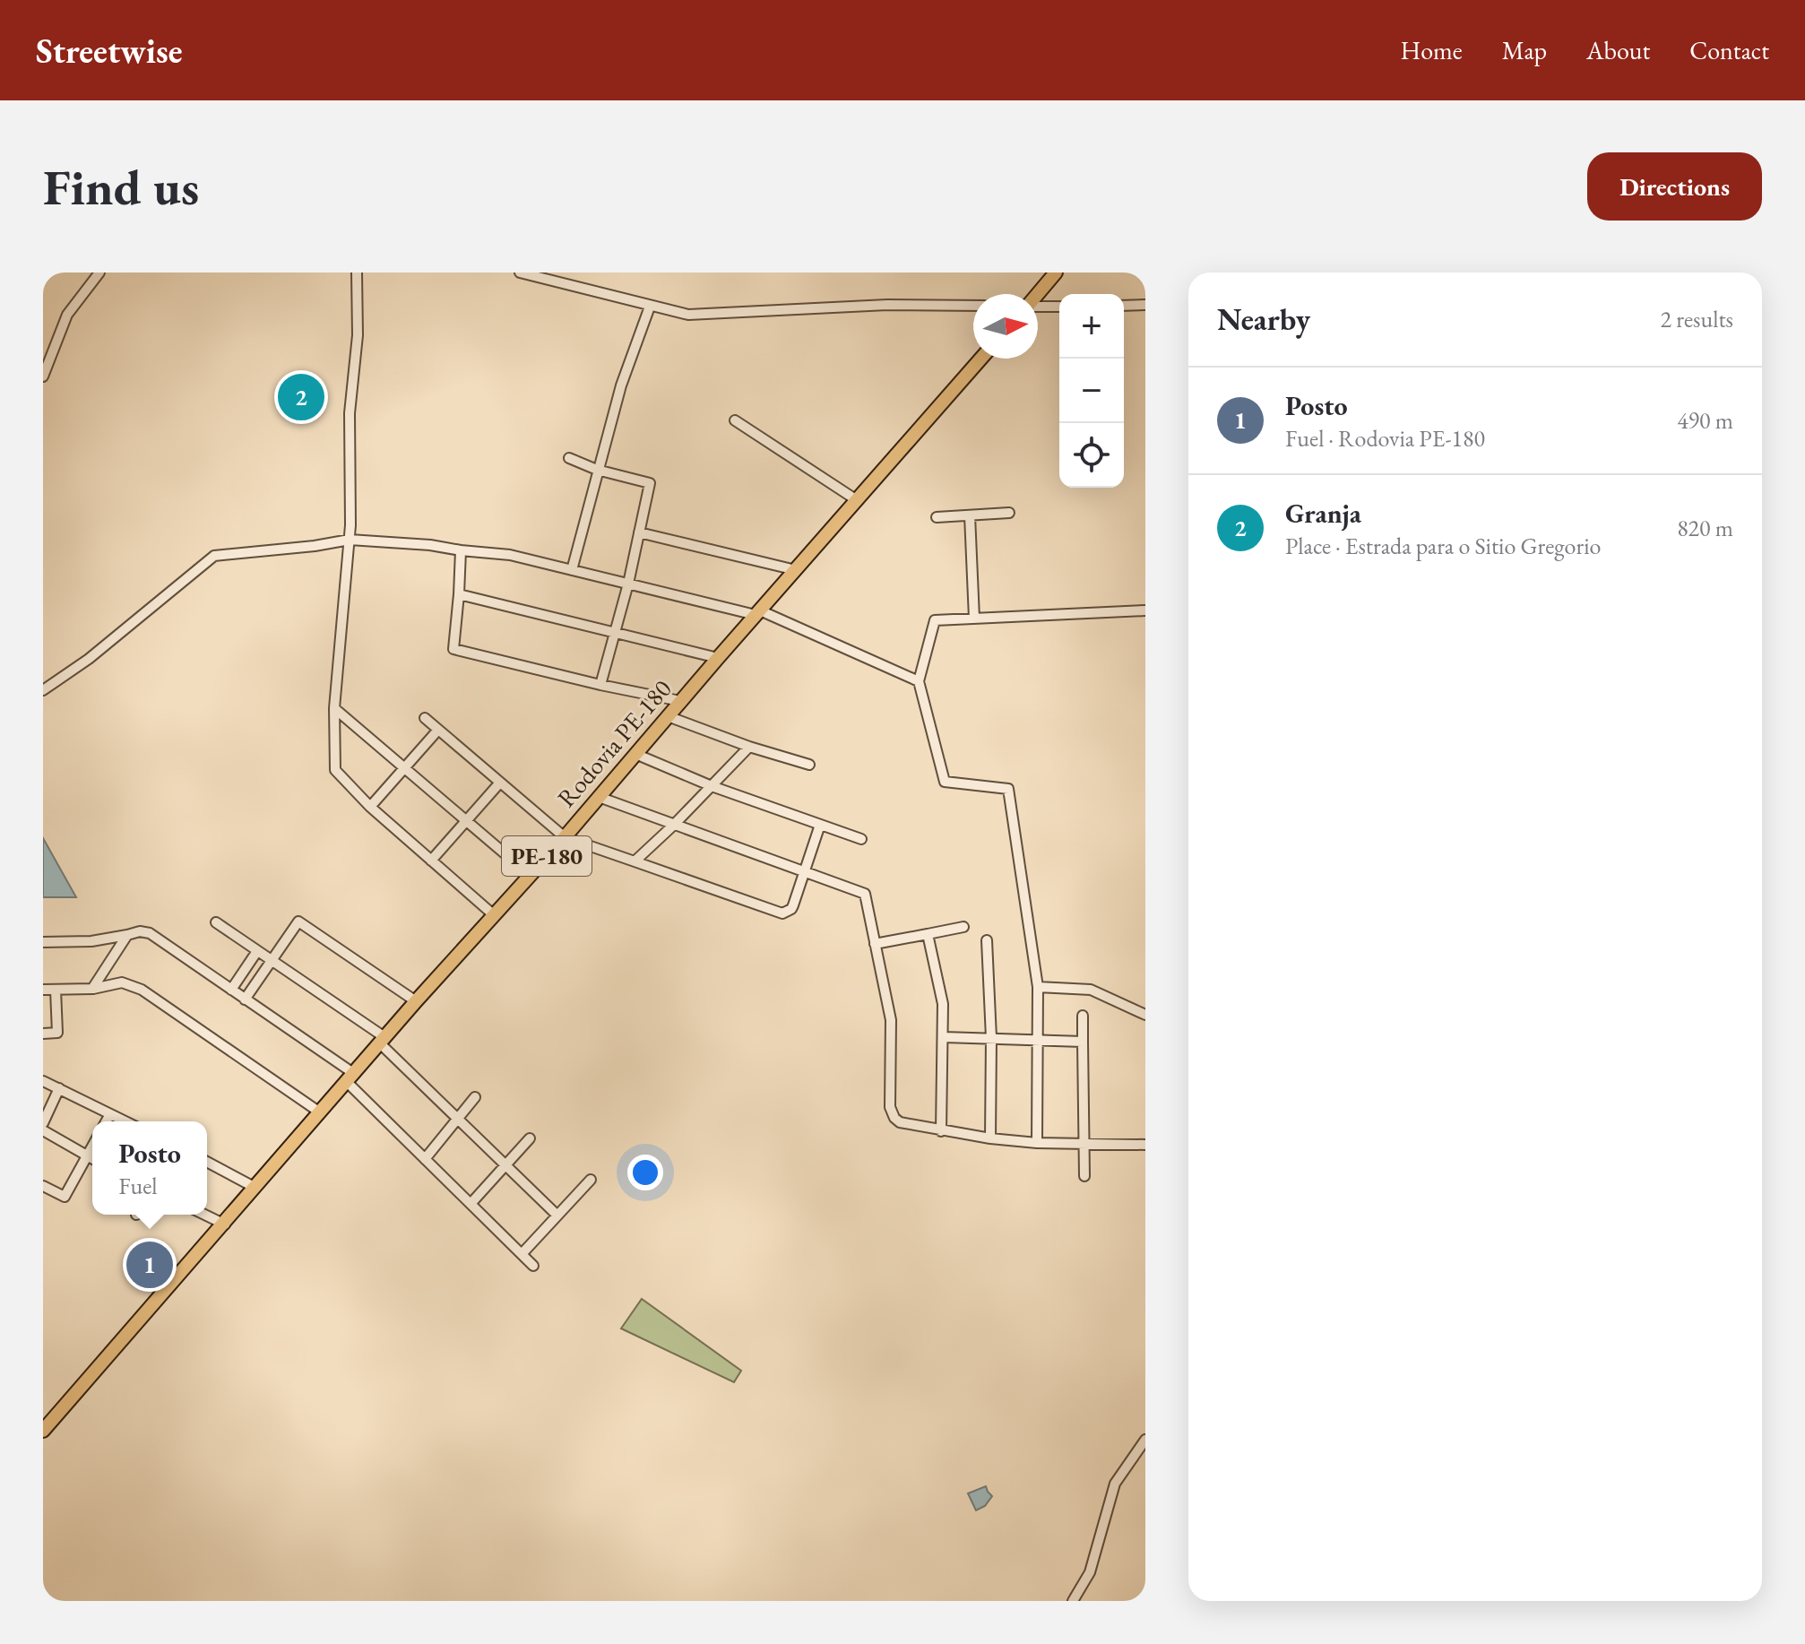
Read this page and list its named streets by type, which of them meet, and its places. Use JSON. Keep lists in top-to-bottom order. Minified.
{"streets":{"main road":["Rodovia PE-180","PE-180"]},"north":"right","page":{"header":"Streetwise","nav":["Home","Map","About","Contact"],"buttons":"Directions","title":"Find us","heading":["Nearby","2 results"],"map_buttons":["+","−"],"list":[{"mark":"1","name":"Posto","note":"Fuel · Rodovia PE-180","value":"490 m"},{"mark":"2","name":"Granja","note":"Place · Estrada para o Sitio Gregorio","value":"820 m"}],"pins":["2","1"],"popup":["Posto","Fuel"]}}
